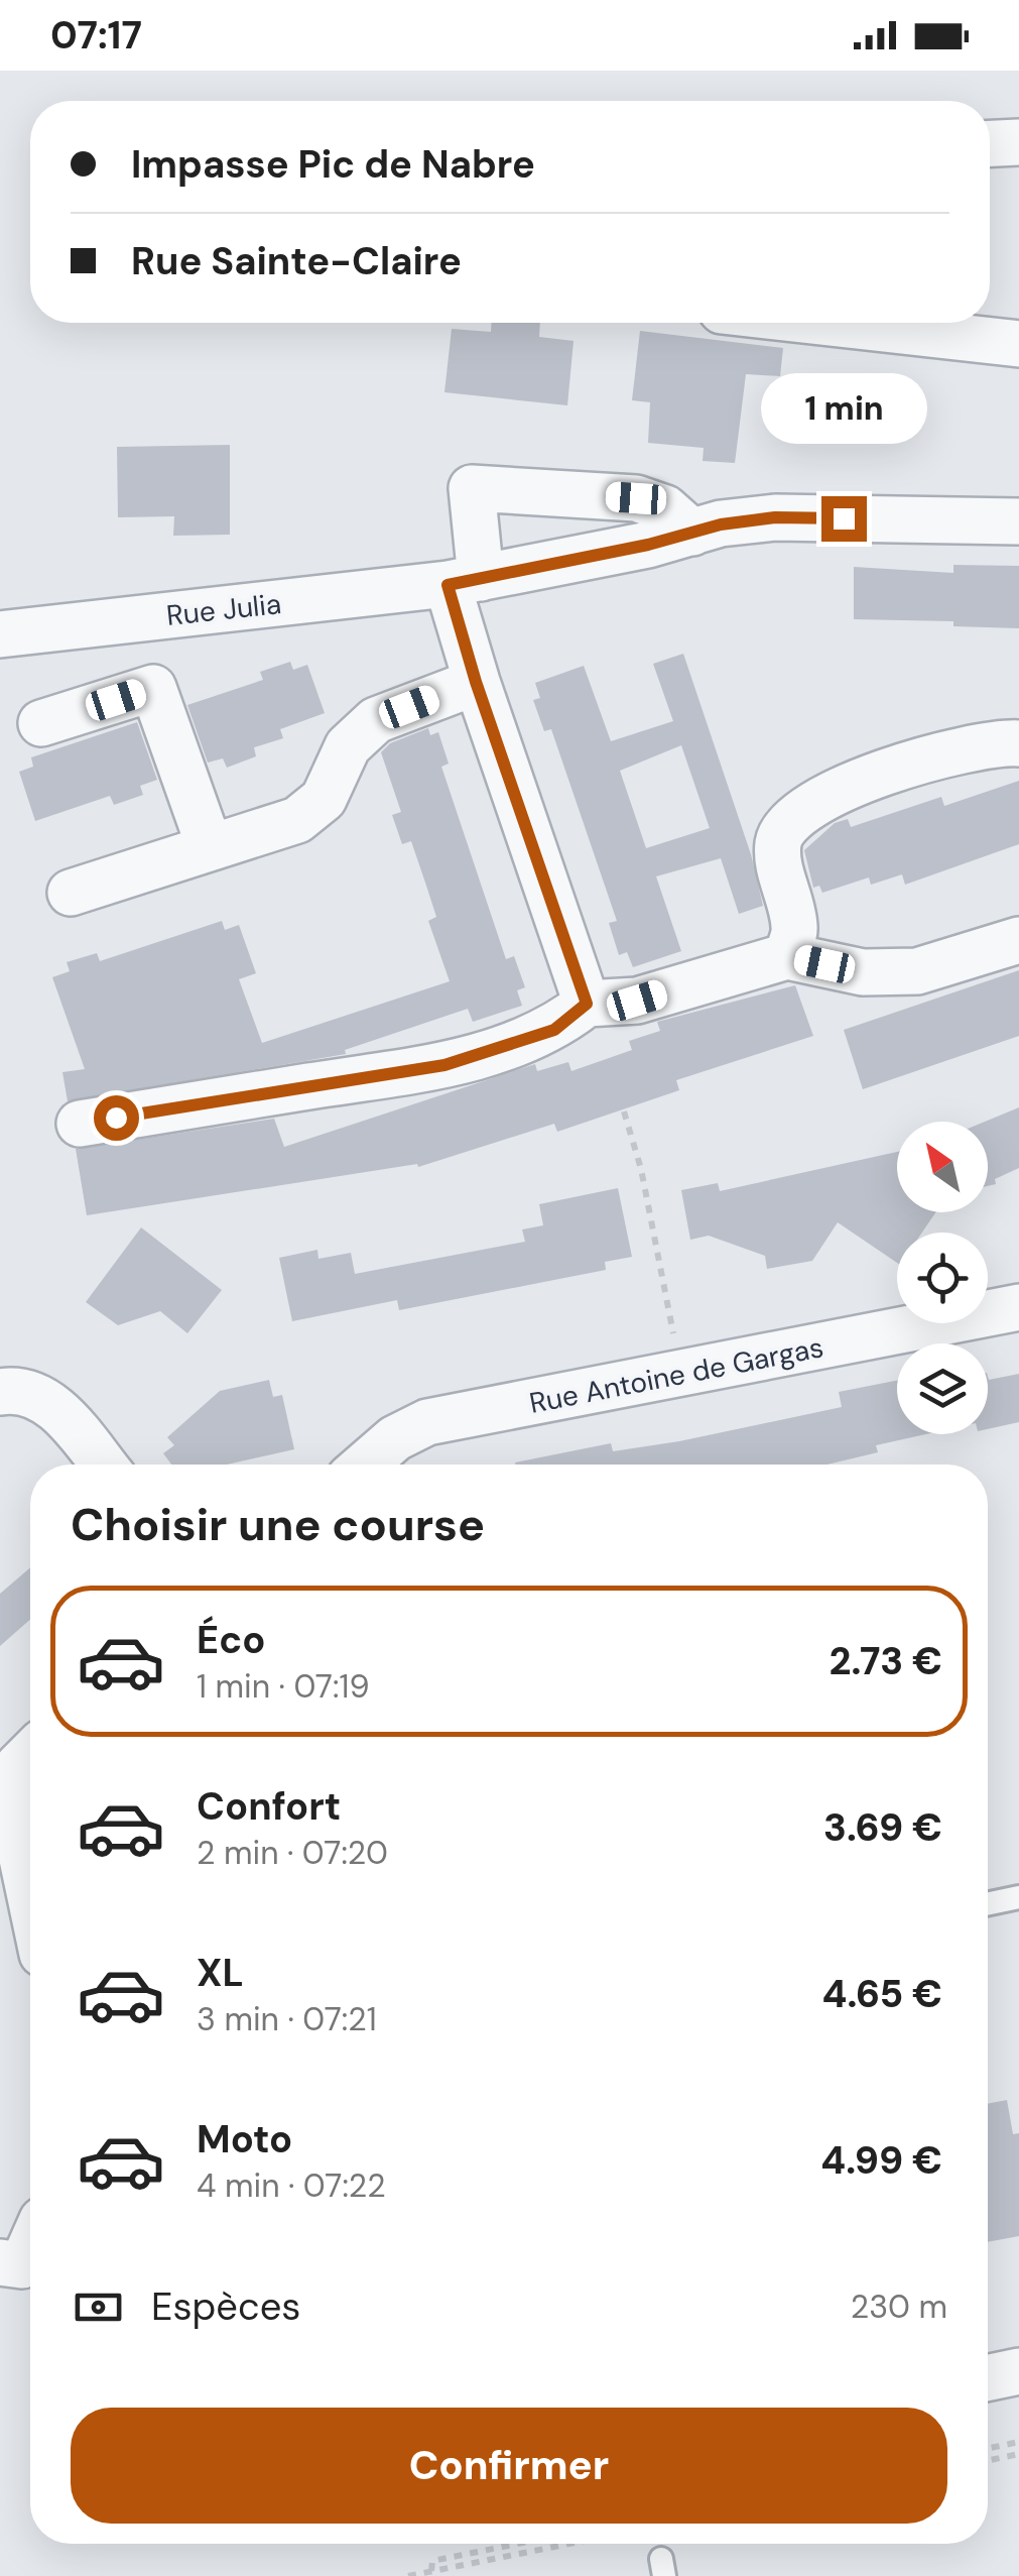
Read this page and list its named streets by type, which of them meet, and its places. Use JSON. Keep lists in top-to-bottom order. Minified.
{"streets":{"street":["Rue Julia","Rue Antoine de Gargas"]},"north":"top left","page":{"status":"07:17","banner":["Impasse Pic de Nabre","Rue Sainte-Claire"],"bubble":"1 min","heading":"Choisir une course","list":[{"name":"Éco","note":"1 min · 07:19","value":"2.73 €"},{"name":"Confort","note":"2 min · 07:20","value":"3.69 €"},{"name":"XL","note":"3 min · 07:21","value":"4.65 €"},{"name":"Moto","note":"4 min · 07:22","value":"4.99 €"}],"pay":["Espèces","230 m"],"buttons":"Confirmer"}}
